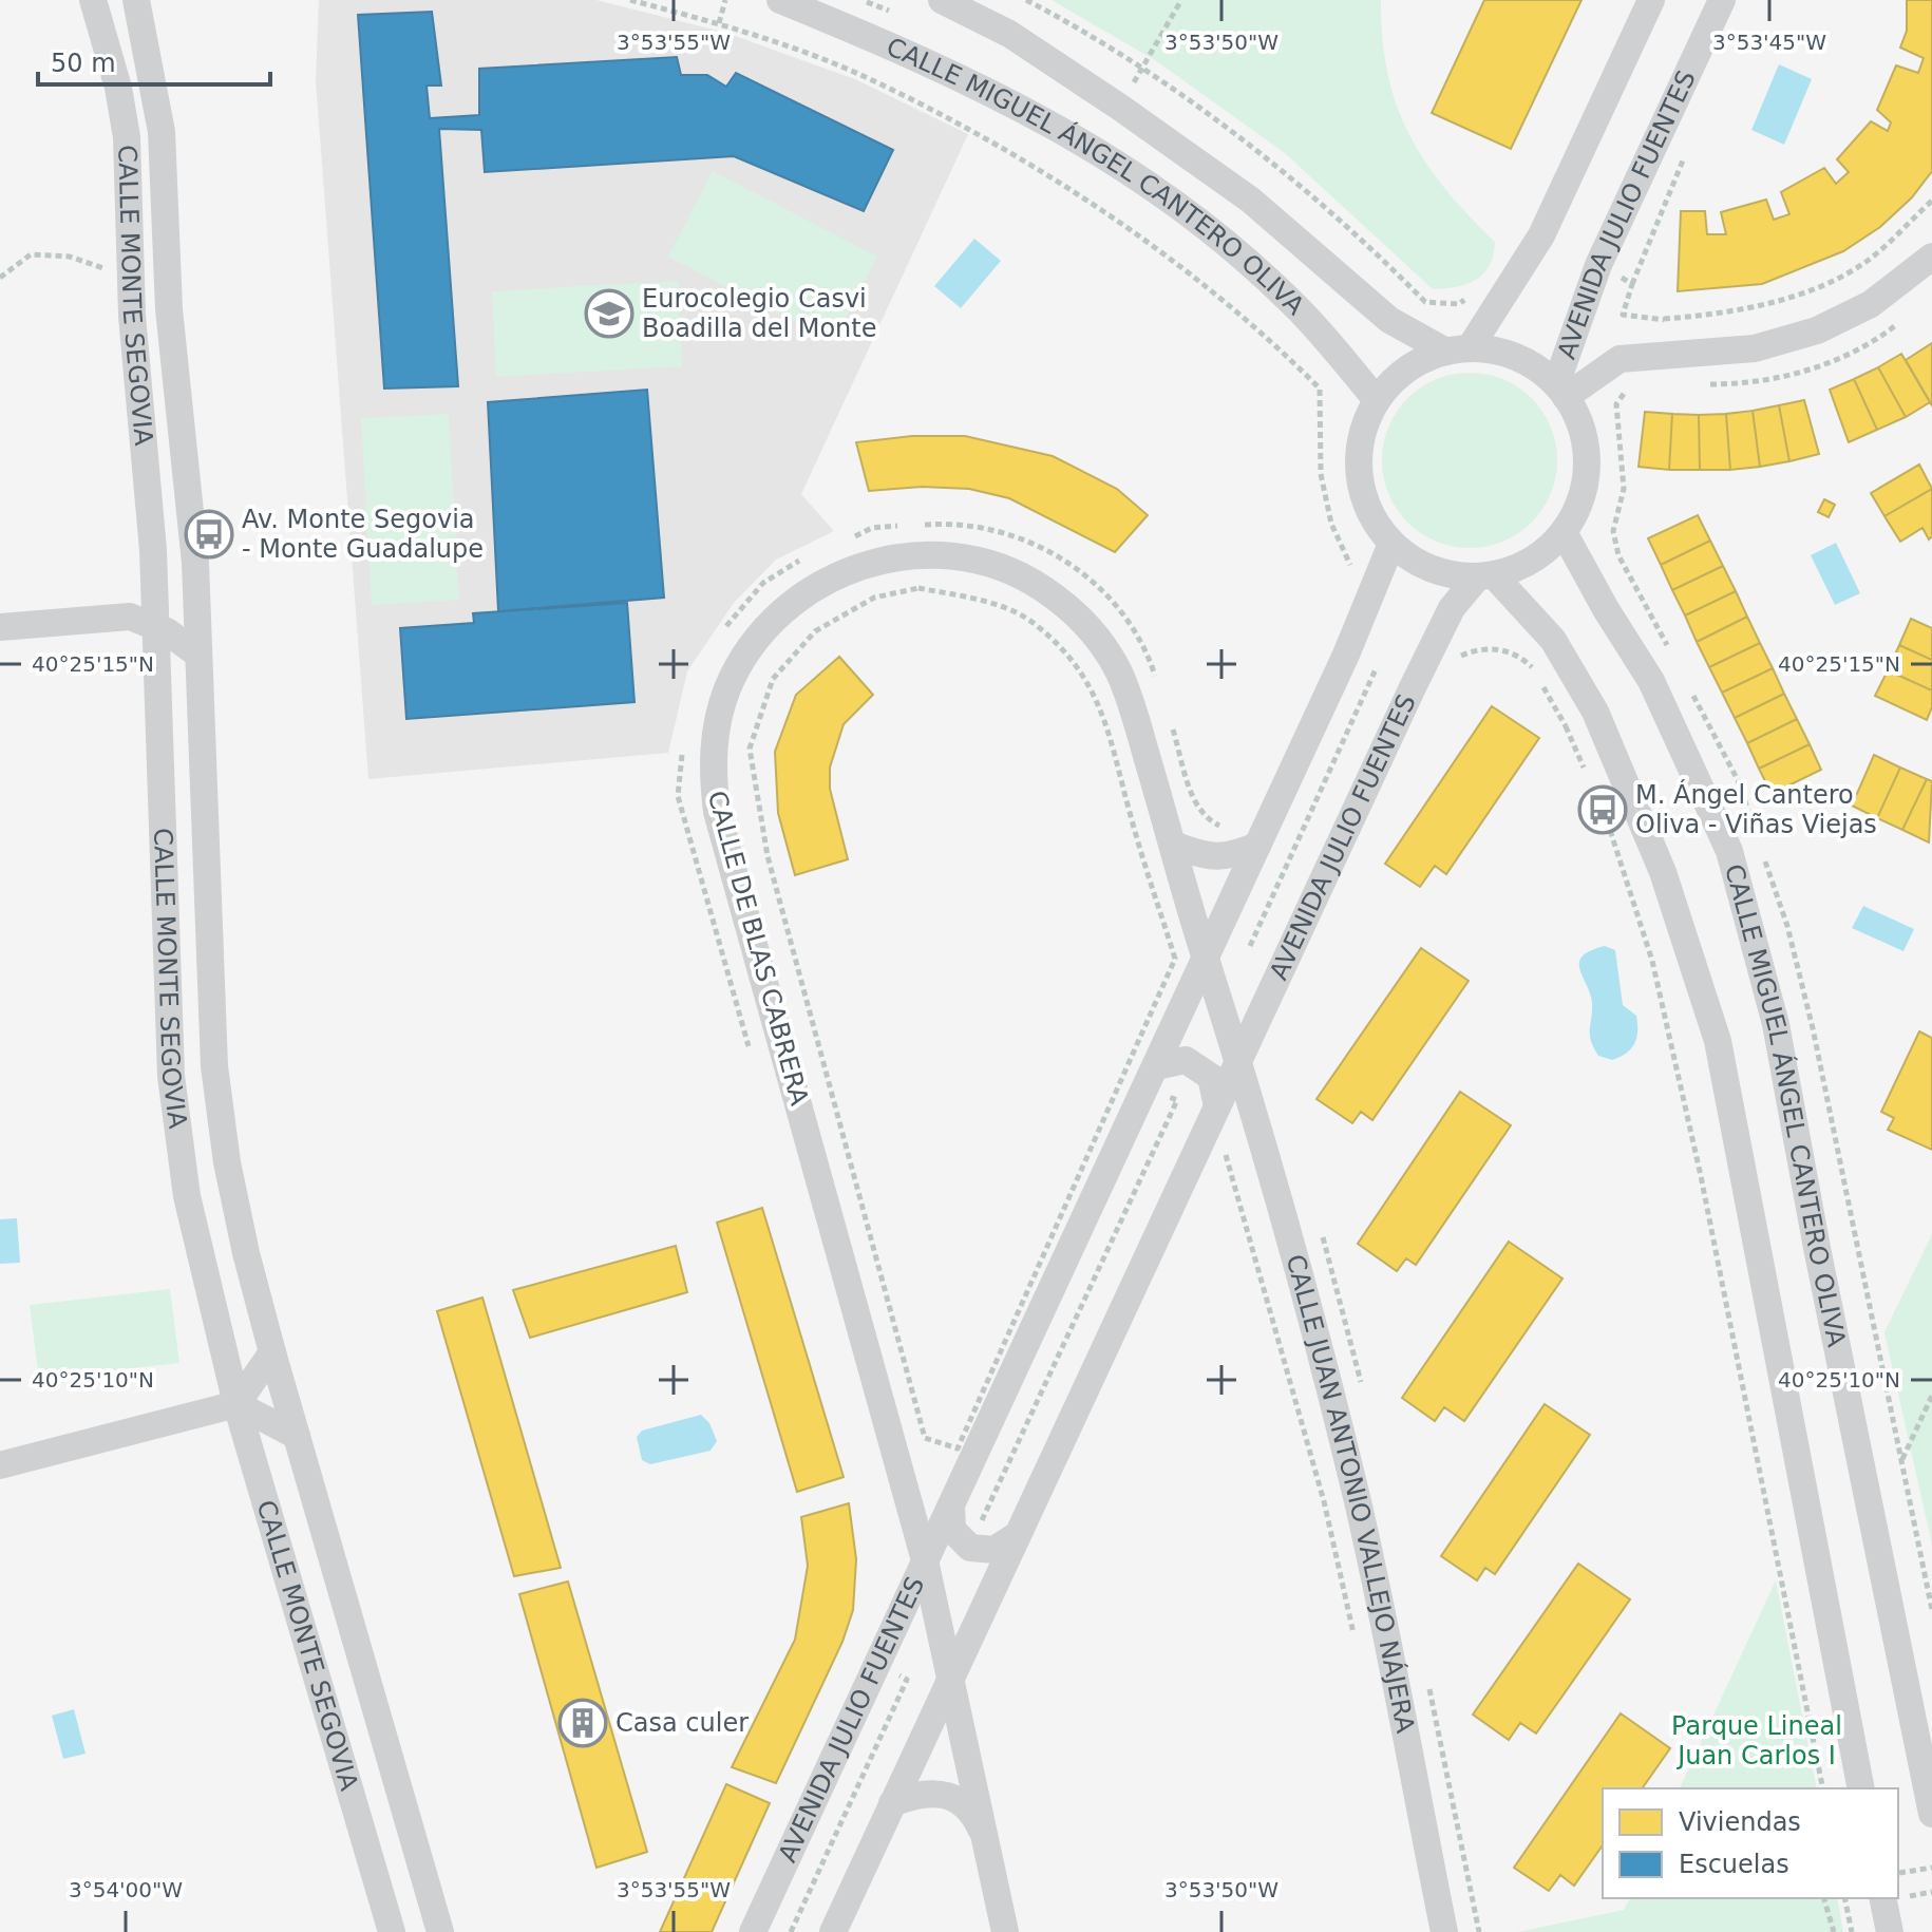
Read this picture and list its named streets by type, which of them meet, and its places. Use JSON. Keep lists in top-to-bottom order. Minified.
{"streets":{"street":["CALLE MIGUEL ÁNGEL CANTERO OLIVA","AVENIDA JULIO FUENTES","CALLE MONTE SEGOVIA","CALLE DE BLAS CABRERA","CALLE JUAN ANTONIO VALLEJO NÁJERA"]},"crossings":[["CALLE MIGUEL ÁNGEL CANTERO OLIVA","AVENIDA JULIO FUENTES"],["AVENIDA JULIO FUENTES","CALLE DE BLAS CABRERA"],["AVENIDA JULIO FUENTES","CALLE JUAN ANTONIO VALLEJO NÁJERA"],["CALLE DE BLAS CABRERA","CALLE JUAN ANTONIO VALLEJO NÁJERA"]],"parks":["Parque Lineal Juan Carlos I"],"places":{"school or university":["Eurocolegio Casvi Boadilla del Monte"],"bus stop":["Av. Monte Segovia - Monte Guadalupe","M. Ángel Cantero Oliva - Viñas Viejas"],"building":["Casa culer"]},"legend":["Viviendas","Escuelas"],"scale_bar":"50 m","coordinates":["3°53'55\"W","3°53'50\"W","3°53'45\"W","40°25'15\"N","40°25'10\"N","3°54'00\"W"]}
